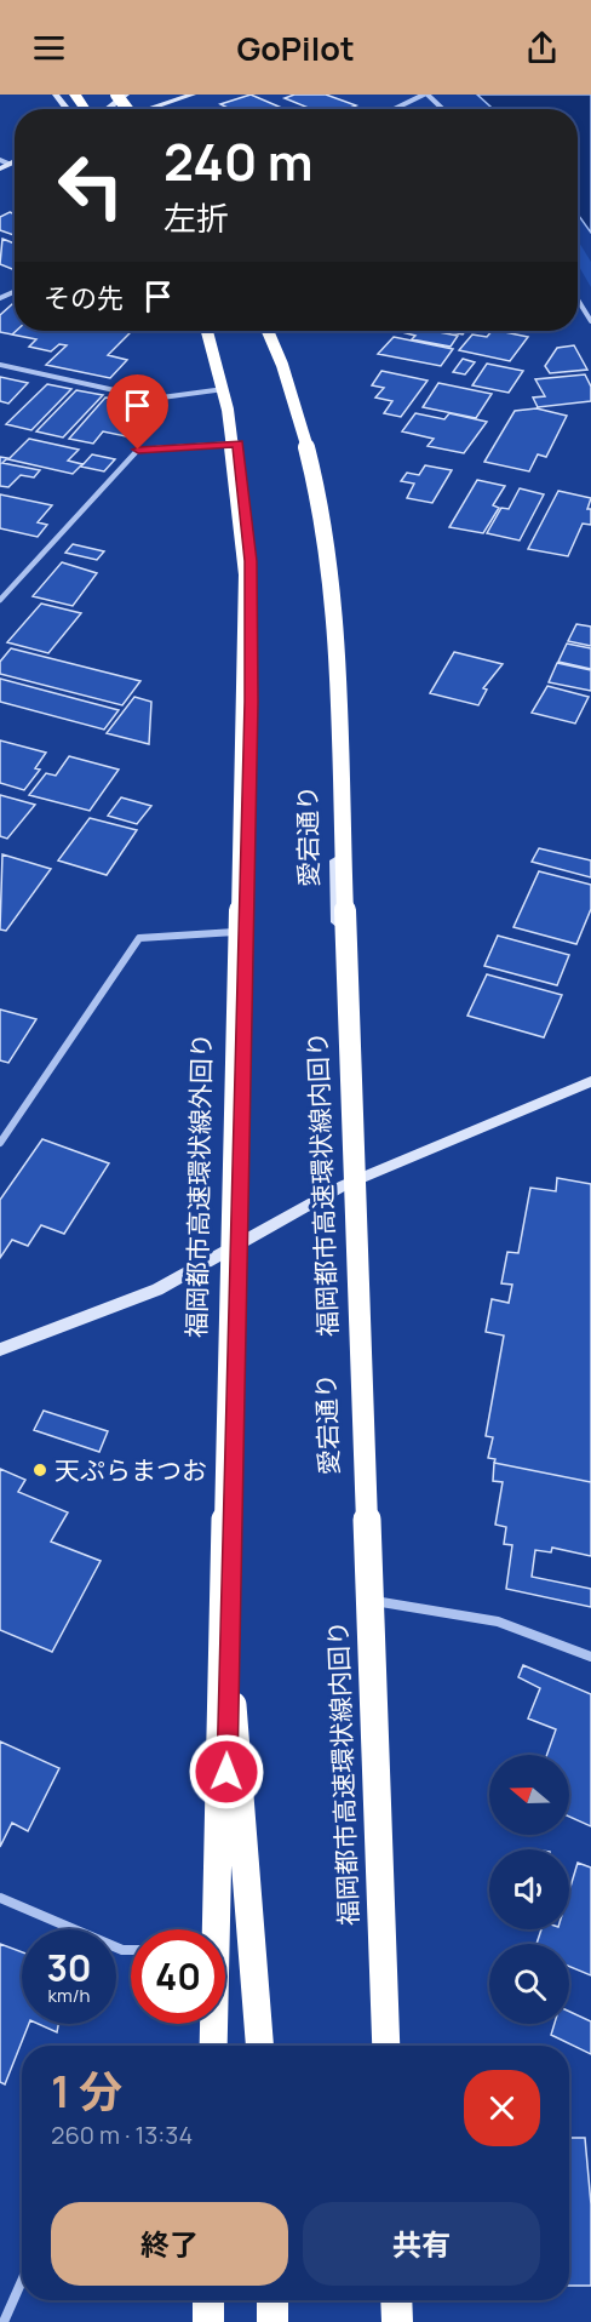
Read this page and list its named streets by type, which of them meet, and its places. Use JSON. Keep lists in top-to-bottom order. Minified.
{"streets":{"highway":["福岡都市高速環状線内回り","福岡都市高速環状線外回り"],"street":["愛宕通り"]},"places":["天ぷらまつお"],"north":"left","page":{"header":"GoPilot","turn":["240 m","左折"],"then":"その先","speed":"30 km/h","limit":"40","heading":["1 分","260 m · 13:34"],"buttons":["終了","共有"]}}
